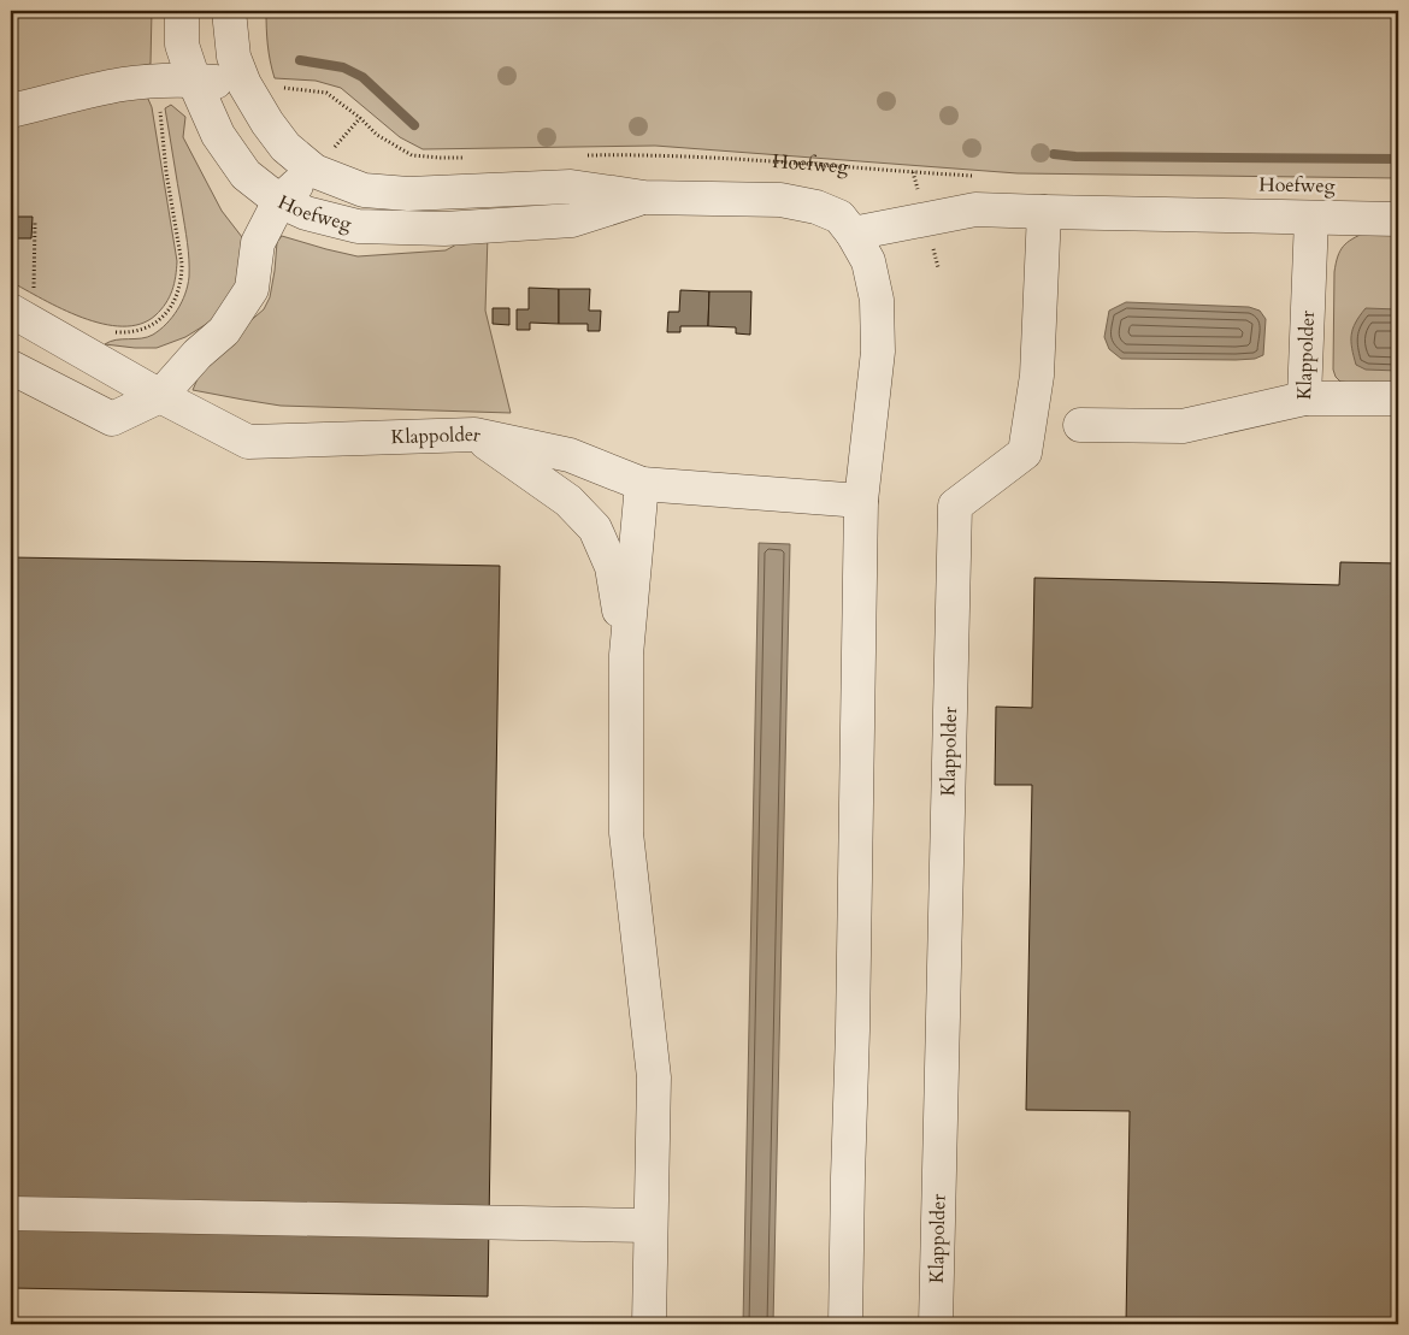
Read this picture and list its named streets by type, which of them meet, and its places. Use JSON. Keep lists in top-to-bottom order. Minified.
{"streets":{"street":["Hoefweg","Klappolder"]},"crossings":[["Hoefweg","Klappolder"]]}
